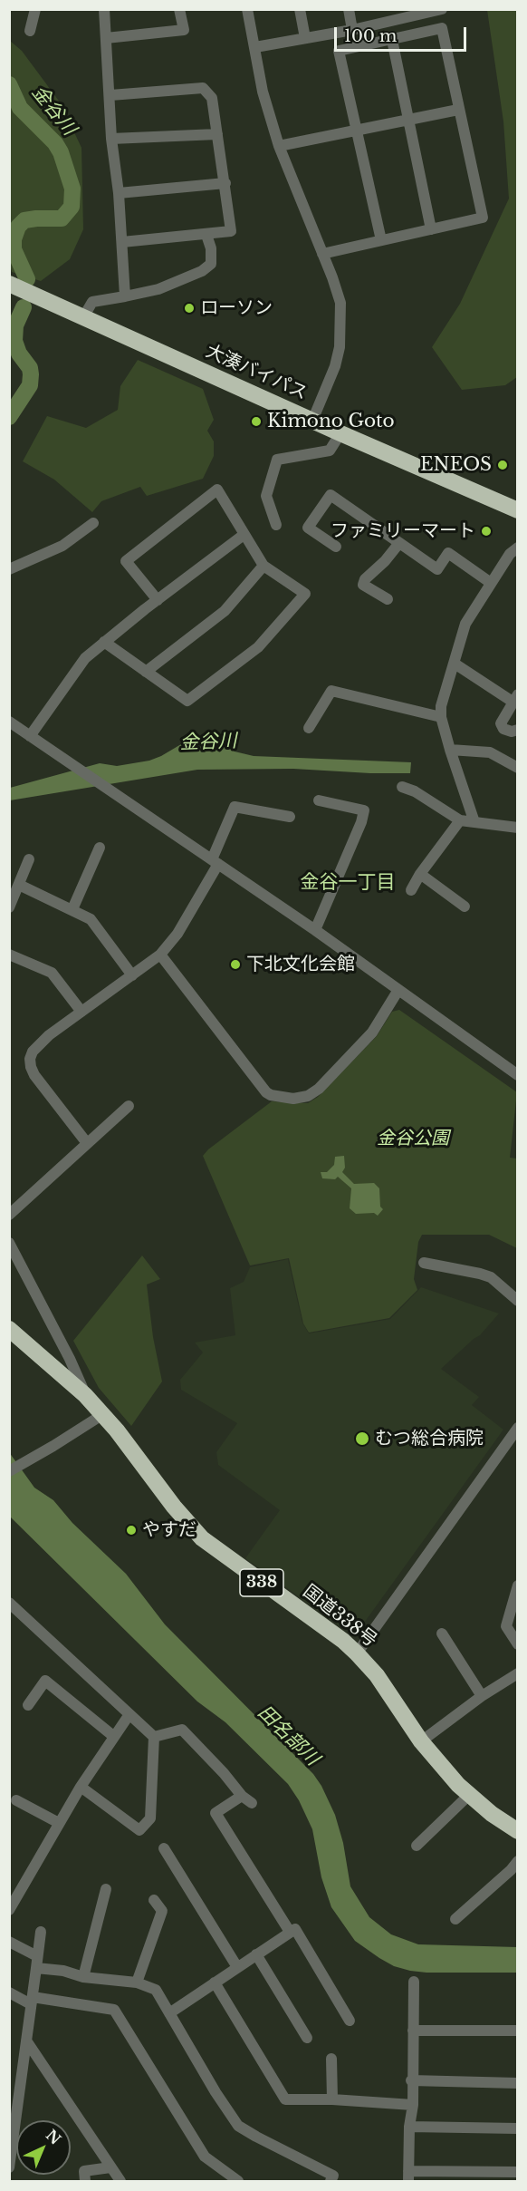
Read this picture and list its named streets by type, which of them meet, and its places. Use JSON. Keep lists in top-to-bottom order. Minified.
{"streets":{"highway":["大湊バイパス","338","国道338号"]},"districts":["金谷一丁目"],"water":["金谷川","田名部川"],"parks":["金谷公園"],"places":["ローソン","Kimono Goto","ENEOS","ファミリーマート","下北文化会館","むつ総合病院","やすだ"],"scale_bar":"100 m","north":"top right"}
